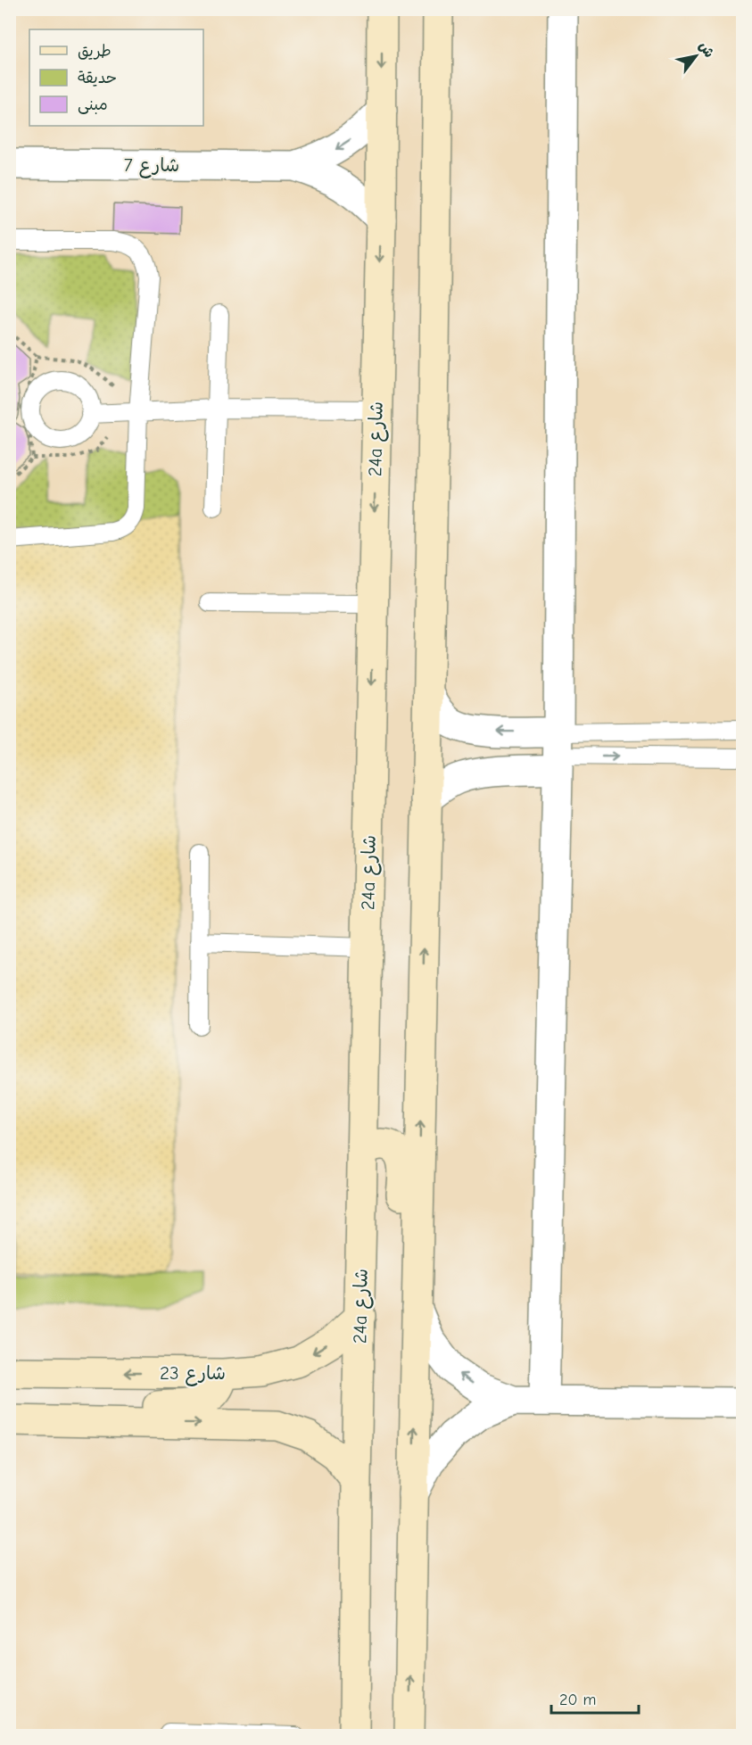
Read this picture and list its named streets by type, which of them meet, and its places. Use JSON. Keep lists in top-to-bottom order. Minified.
{"streets":{"street":["شارع 7","24a شارع","شارع 23"]},"crossings":[["شارع 7","24a شارع"],["24a شارع","شارع 23"]],"legend":["طريق","حديقة","مبنى"],"scale_bar":"20 m","north":"top right"}
